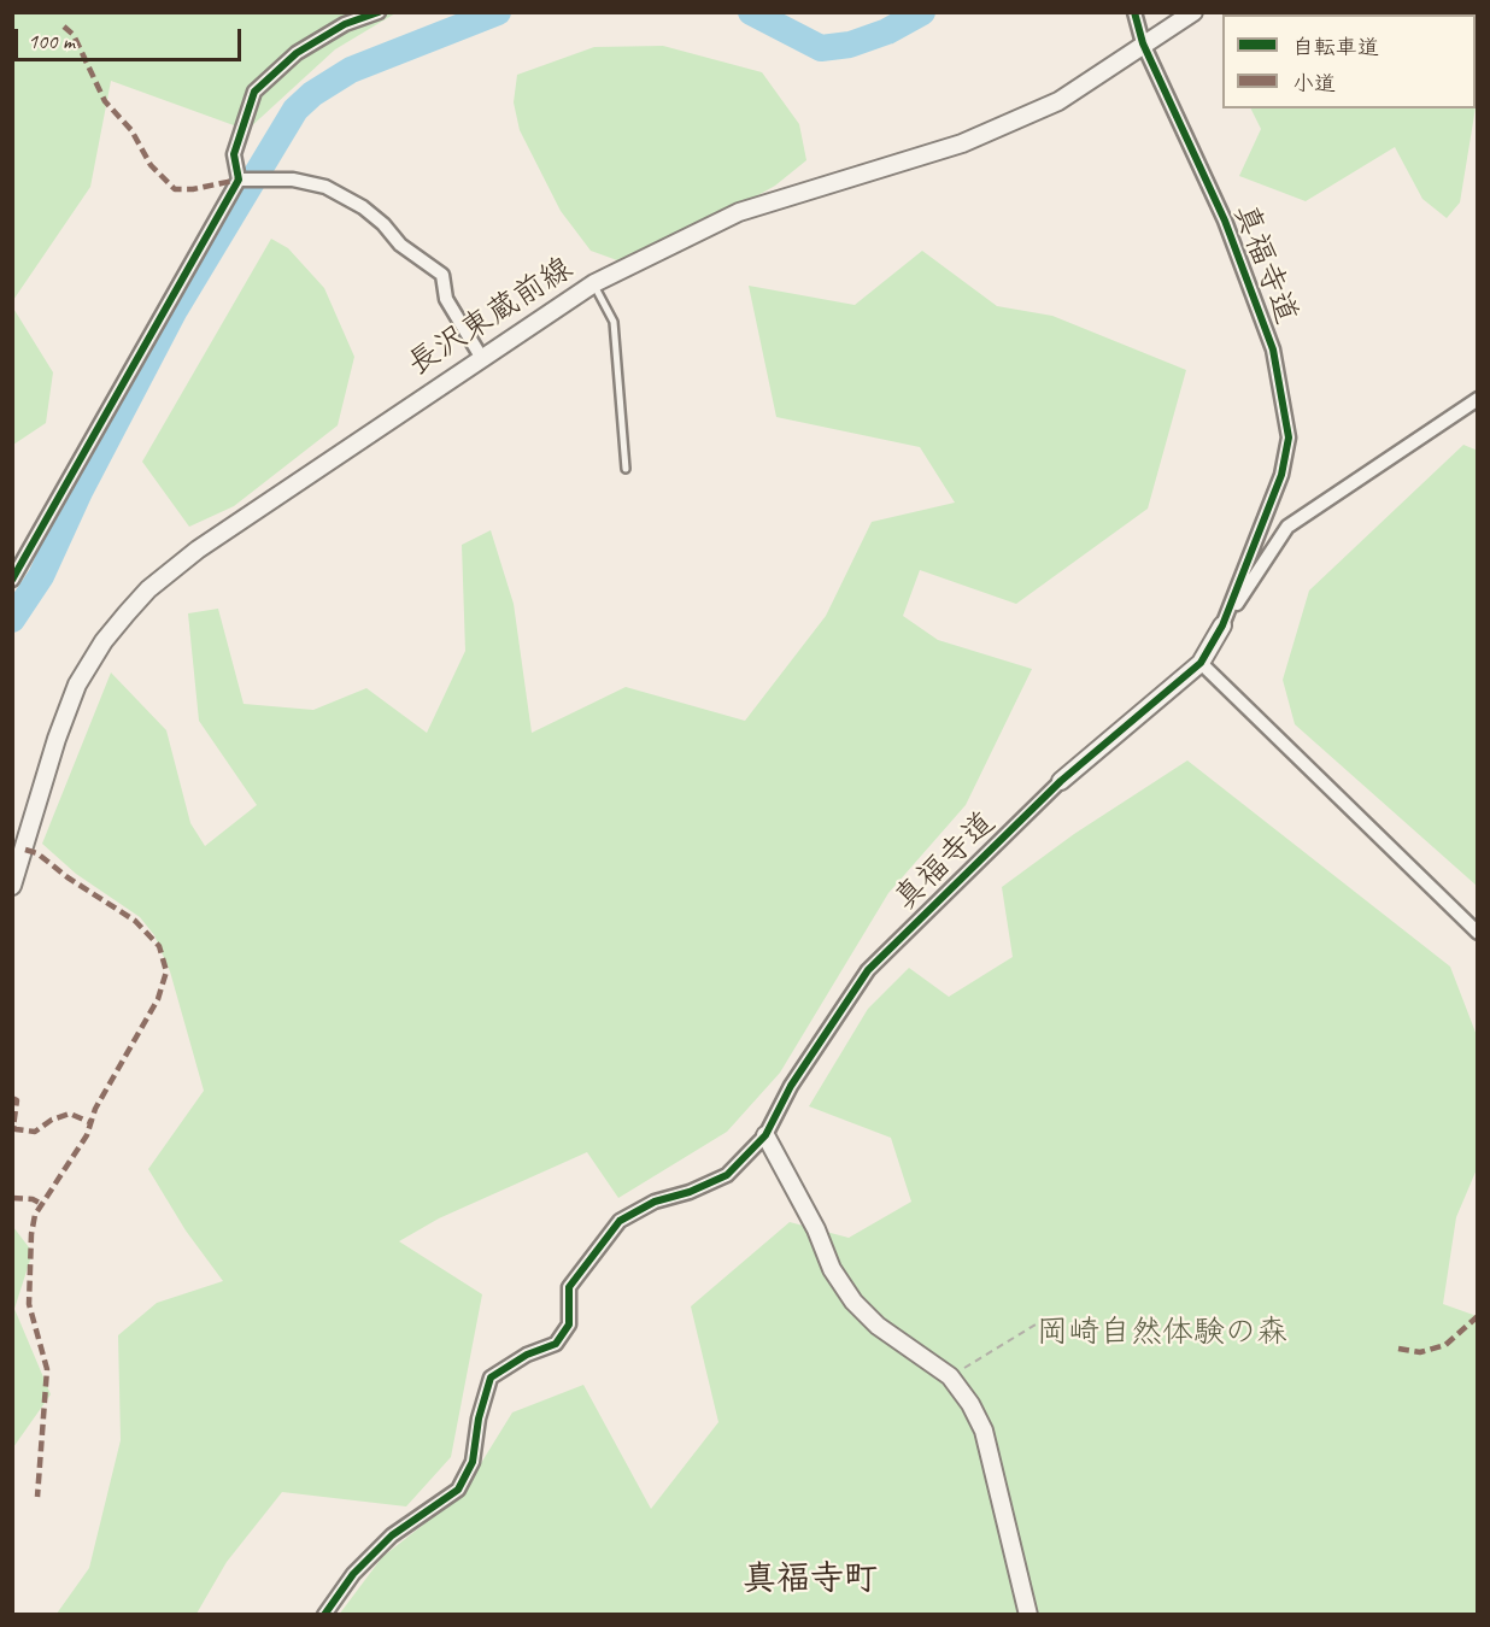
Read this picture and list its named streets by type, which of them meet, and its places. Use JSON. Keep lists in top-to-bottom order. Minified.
{"streets":{"main road":["真福寺道","長沢東蔵前線"]},"crossings":[["真福寺道","長沢東蔵前線"]],"districts":["真福寺町"],"parks":["岡崎自然体験の森"],"legend":["自転車道","小道"],"scale_bar":"100 m"}
